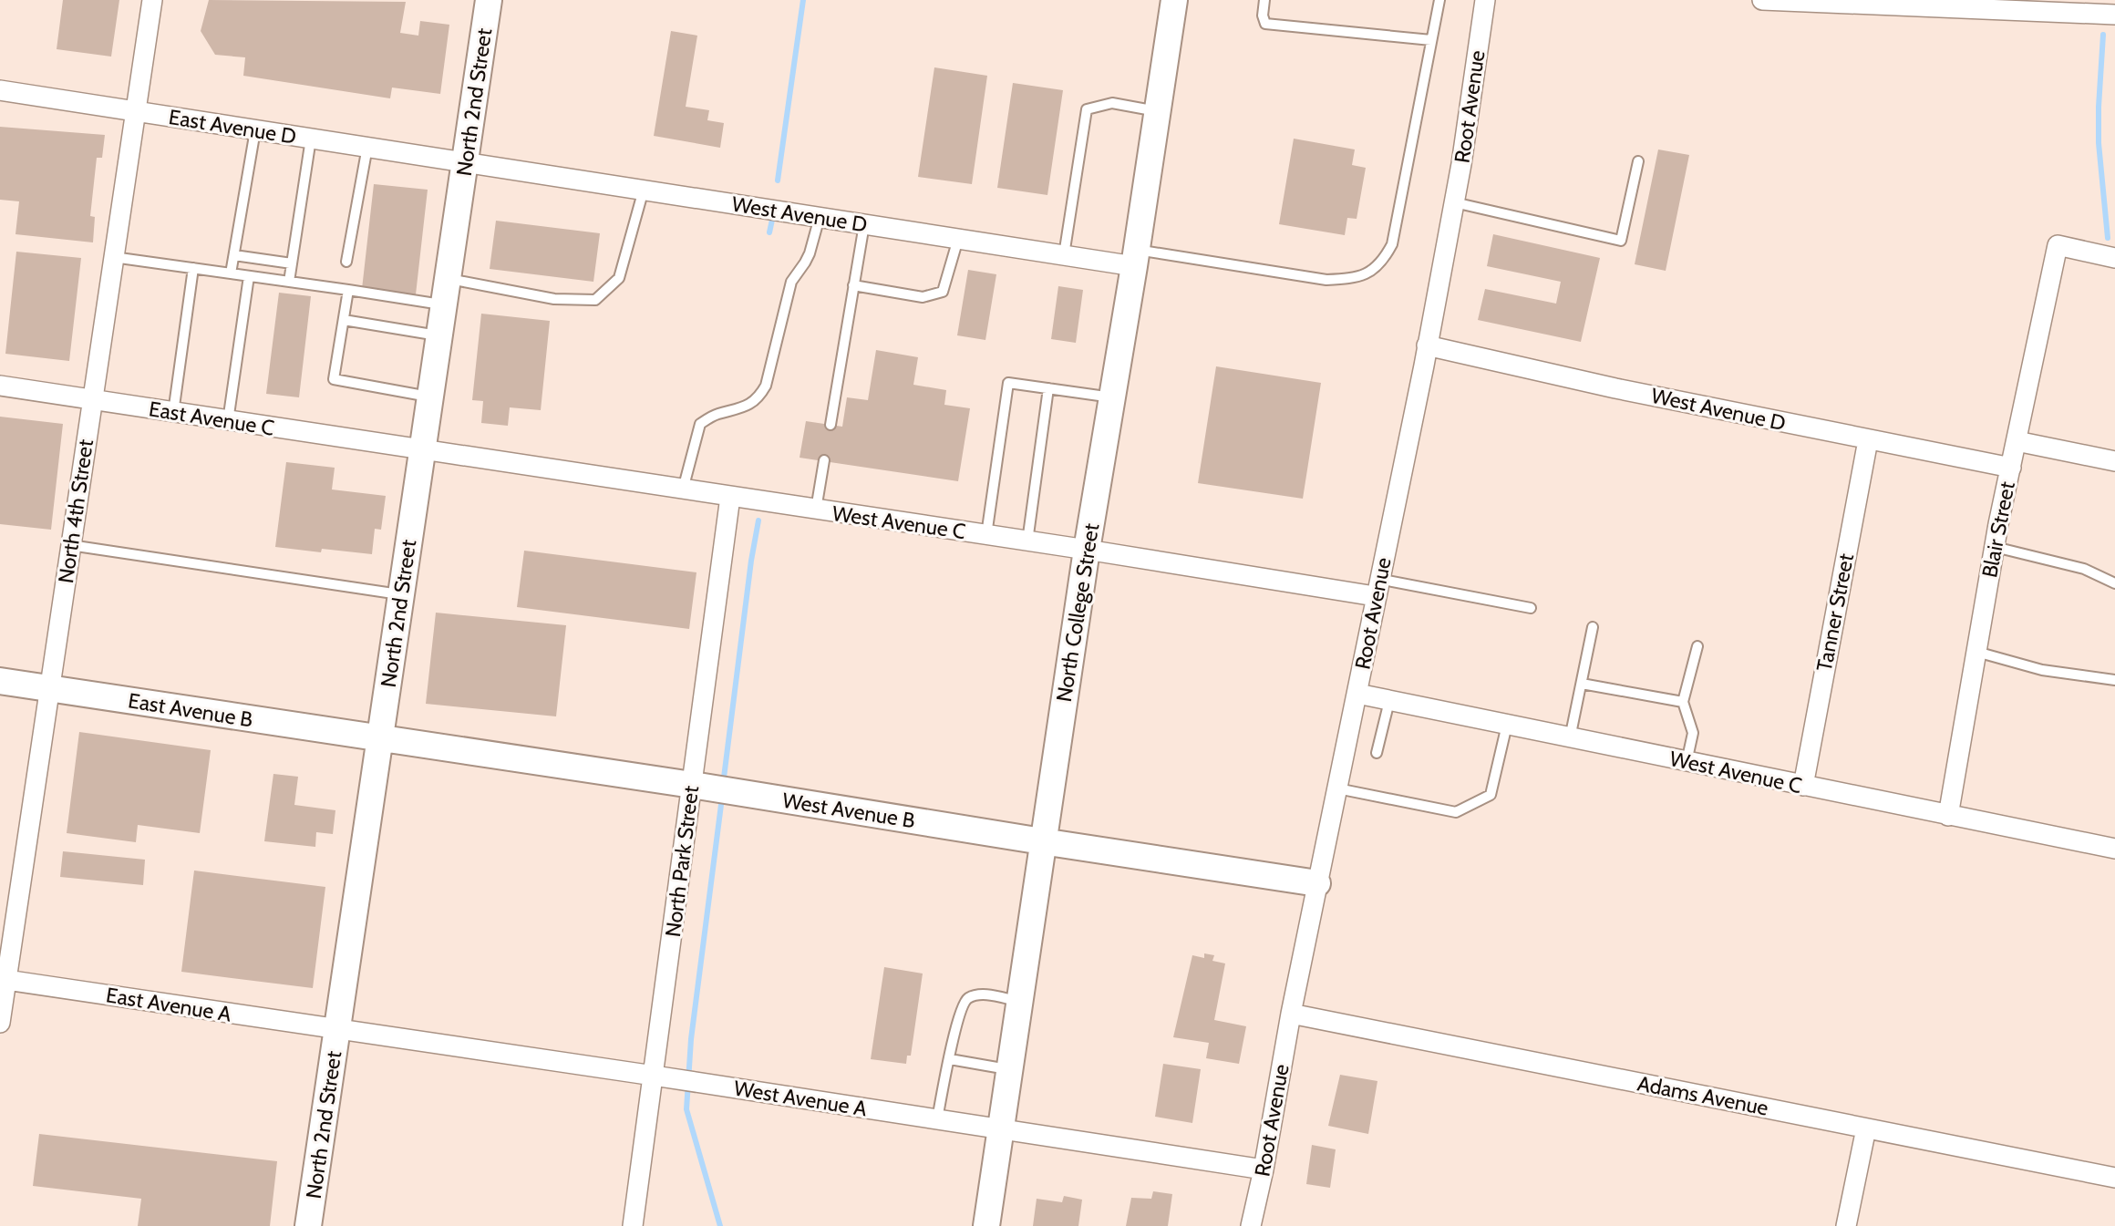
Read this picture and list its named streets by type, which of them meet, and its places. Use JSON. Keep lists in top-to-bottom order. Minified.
{"streets":{"street":["North 2nd Street","Root Avenue","East Avenue D","West Avenue D","East Avenue C","North 4th Street","West Avenue C","Blair Street","North College Street","Tanner Street","East Avenue B","West Avenue B","North Park Street","East Avenue A","Adams Avenue","West Avenue A"]},"crossings":[["North 2nd Street","East Avenue D"],["North 2nd Street","West Avenue D"],["North 2nd Street","East Avenue C"],["North 2nd Street","West Avenue C"],["North 2nd Street","East Avenue B"],["North 2nd Street","West Avenue B"],["North 2nd Street","East Avenue A"],["North 2nd Street","West Avenue A"],["Root Avenue","West Avenue D"],["Root Avenue","West Avenue C"],["Root Avenue","West Avenue B"],["Root Avenue","Adams Avenue"],["Root Avenue","West Avenue A"],["East Avenue D","West Avenue D"],["East Avenue D","North 4th Street"],["West Avenue D","Blair Street"],["West Avenue D","North College Street"],["West Avenue D","Tanner Street"],["East Avenue C","North 4th Street"],["East Avenue C","West Avenue C"],["North 4th Street","East Avenue B"],["North 4th Street","East Avenue A"],["West Avenue C","Blair Street"],["West Avenue C","North College Street"],["West Avenue C","Tanner Street"],["West Avenue C","North Park Street"],["North College Street","West Avenue B"],["North College Street","West Avenue A"],["East Avenue B","West Avenue B"],["West Avenue B","North Park Street"],["North Park Street","West Avenue A"],["East Avenue A","West Avenue A"]]}
